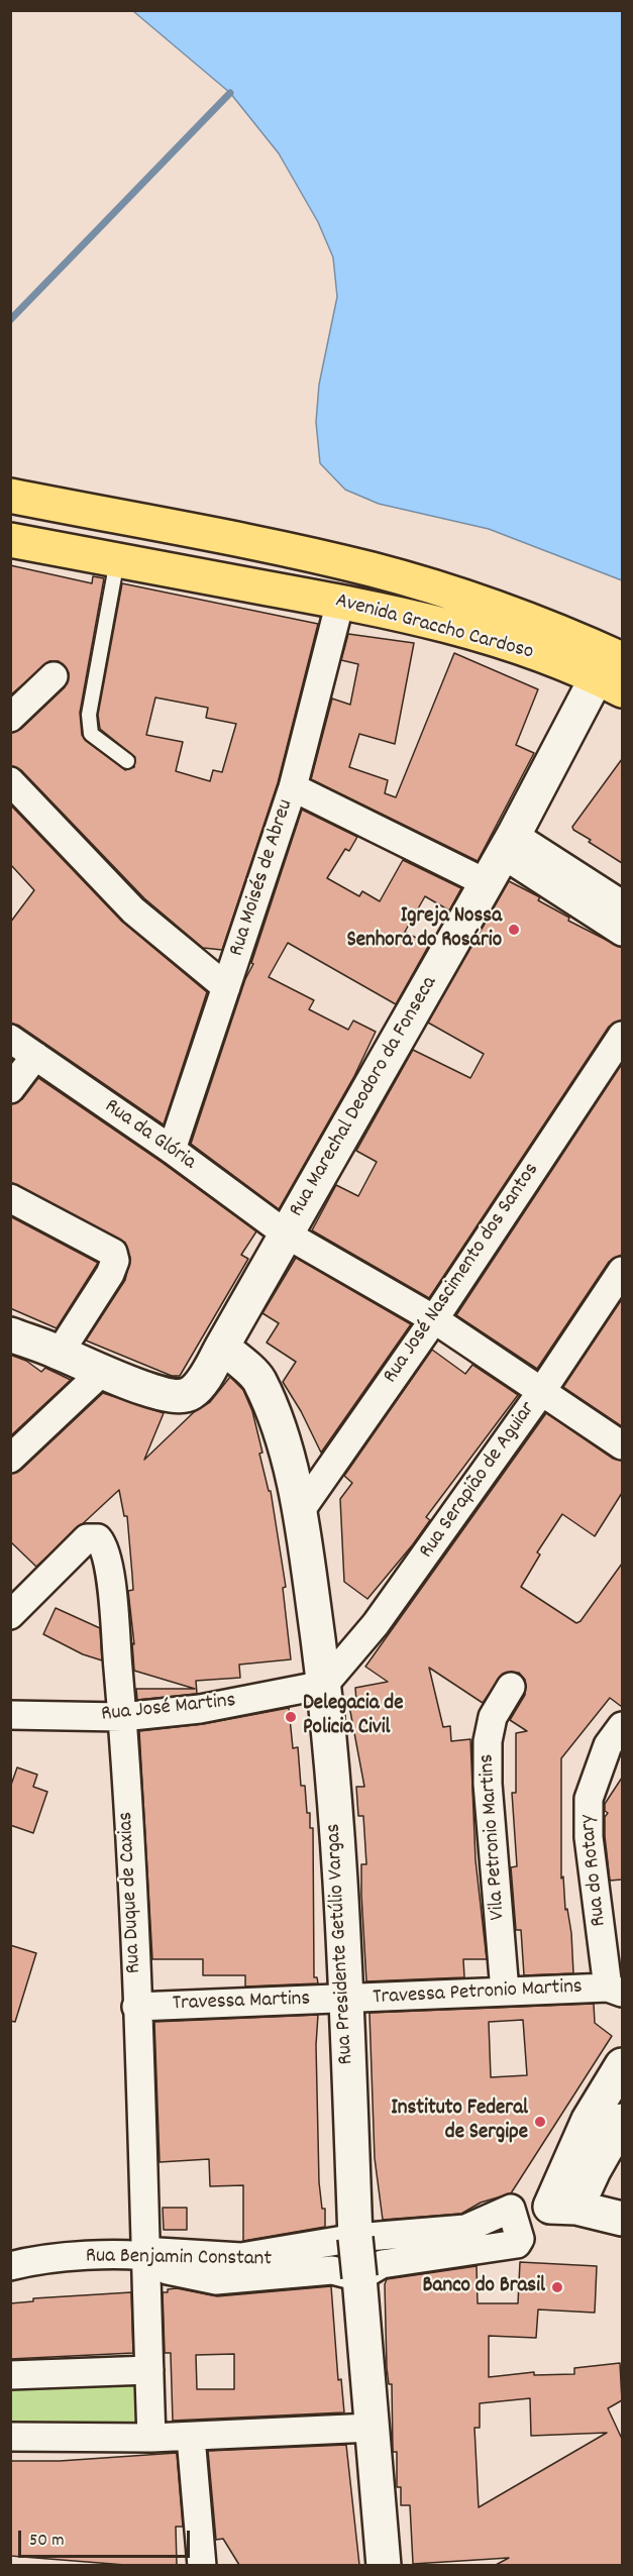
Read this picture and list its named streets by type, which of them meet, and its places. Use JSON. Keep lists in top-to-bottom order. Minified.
{"streets":{"main road":["Avenida Graccho Cardoso"],"street":["Rua Moisés de Abreu","Rua Marechal Deodoro da Fonseca","Rua da Glória","Rua José Nascimento dos Santos","Rua Serapião de Aguiar","Rua José Martins","Vila Petronio Martins","Rua do Rotary","Rua Duque de Caxias","Rua Presidente Getúlio Vargas","Travessa Petronio Martins","Travessa Martins","Rua Benjamin Constant"]},"crossings":[["Avenida Graccho Cardoso","Rua Moisés de Abreu"],["Avenida Graccho Cardoso","Rua Marechal Deodoro da Fonseca"],["Rua Moisés de Abreu","Rua da Glória"],["Rua Marechal Deodoro da Fonseca","Rua da Glória"],["Rua Marechal Deodoro da Fonseca","Rua Presidente Getúlio Vargas"],["Rua da Glória","Rua José Nascimento dos Santos"],["Rua da Glória","Rua Serapião de Aguiar"],["Rua José Nascimento dos Santos","Rua Presidente Getúlio Vargas"],["Rua Serapião de Aguiar","Rua José Martins"],["Rua Serapião de Aguiar","Rua Presidente Getúlio Vargas"],["Rua José Martins","Rua Duque de Caxias"],["Rua José Martins","Rua Presidente Getúlio Vargas"],["Vila Petronio Martins","Travessa Petronio Martins"],["Rua do Rotary","Travessa Petronio Martins"],["Rua Duque de Caxias","Travessa Martins"],["Rua Duque de Caxias","Rua Benjamin Constant"],["Rua Presidente Getúlio Vargas","Travessa Petronio Martins"],["Rua Presidente Getúlio Vargas","Travessa Martins"],["Rua Presidente Getúlio Vargas","Rua Benjamin Constant"],["Travessa Petronio Martins","Travessa Martins"]],"places":["Igreja Nossa Senhora do Rosário","Delegacia de Policia Civil","Instituto Federal de Sergipe","Banco do Brasil"],"scale_bar":"50 m"}
